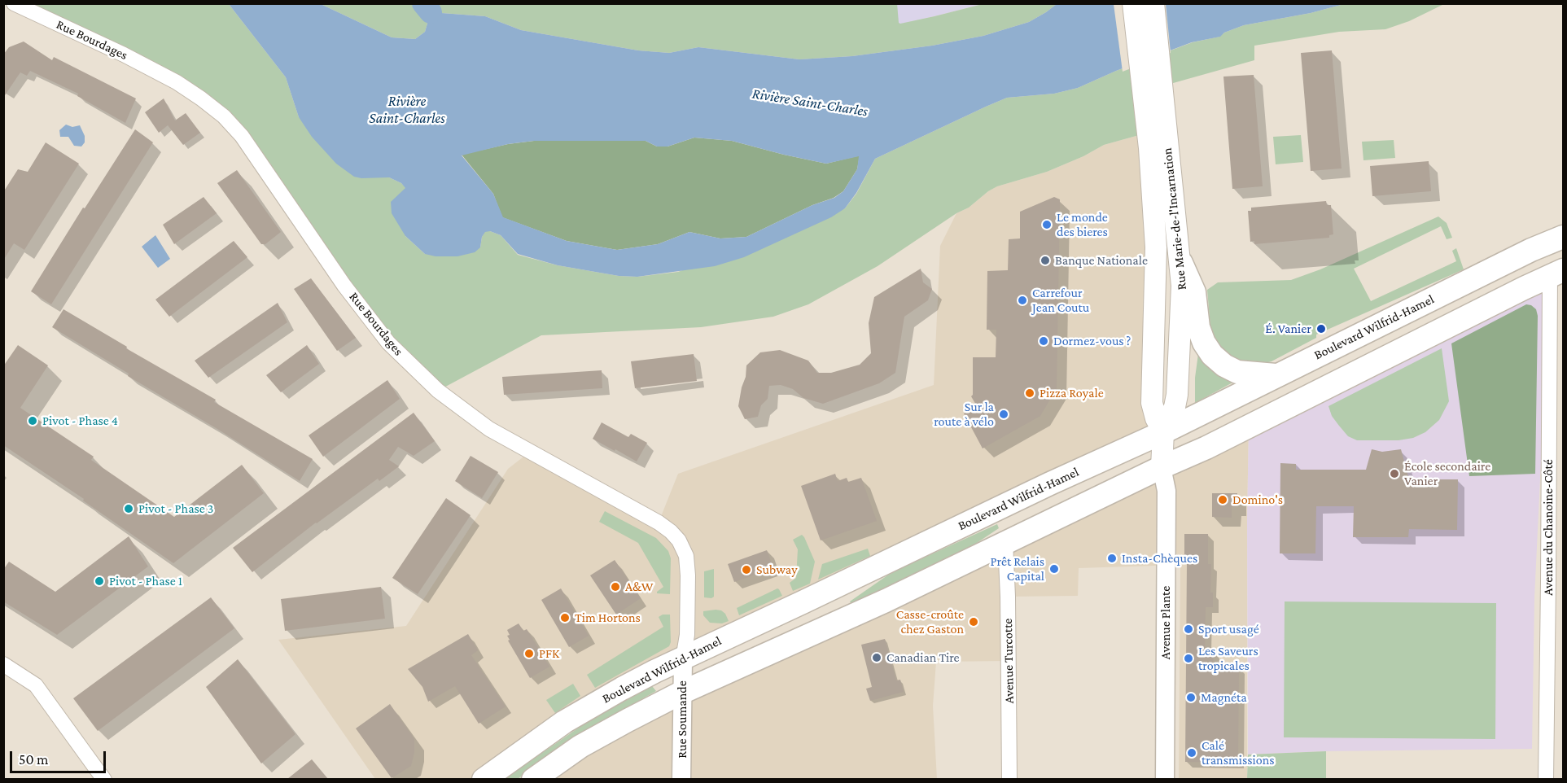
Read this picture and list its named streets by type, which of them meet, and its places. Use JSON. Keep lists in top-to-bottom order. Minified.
{"streets":{"main road":["Rue Marie-de-l'Incarnation","Boulevard Wilfrid-Hamel"],"street":["Rue Bourdages","Avenue du Chanoine-Côté","Avenue Plante","Avenue Turcotte","Rue Soumande"]},"crossings":[["Rue Bourdages","Boulevard Wilfrid-Hamel"],["Rue Bourdages","Rue Soumande"],["Rue Marie-de-l'Incarnation","Boulevard Wilfrid-Hamel"],["Rue Marie-de-l'Incarnation","Avenue Plante"],["Boulevard Wilfrid-Hamel","Rue Soumande"]],"water":["Rivière Saint-Charles"],"places":["Le monde des bieres","Banque Nationale","Carrefour Jean Coutu","É. Vanier","Dormez-vous ?","Pizza Royale","Sur la route à vélo","Pivot - Phase 4","École secondaire Vanier","Domino's","Pivot - Phase 3","Insta-Chèques","Prêt Relais Capital","Subway","Pivot - Phase 1","A&W","Tim Hortons","Casse-croûte chez Gaston","Sport usagé","PFK","Canadian Tire","Les Saveurs tropicales","Magnéta","Calé transmissions"],"scale_bar":"50 m"}
